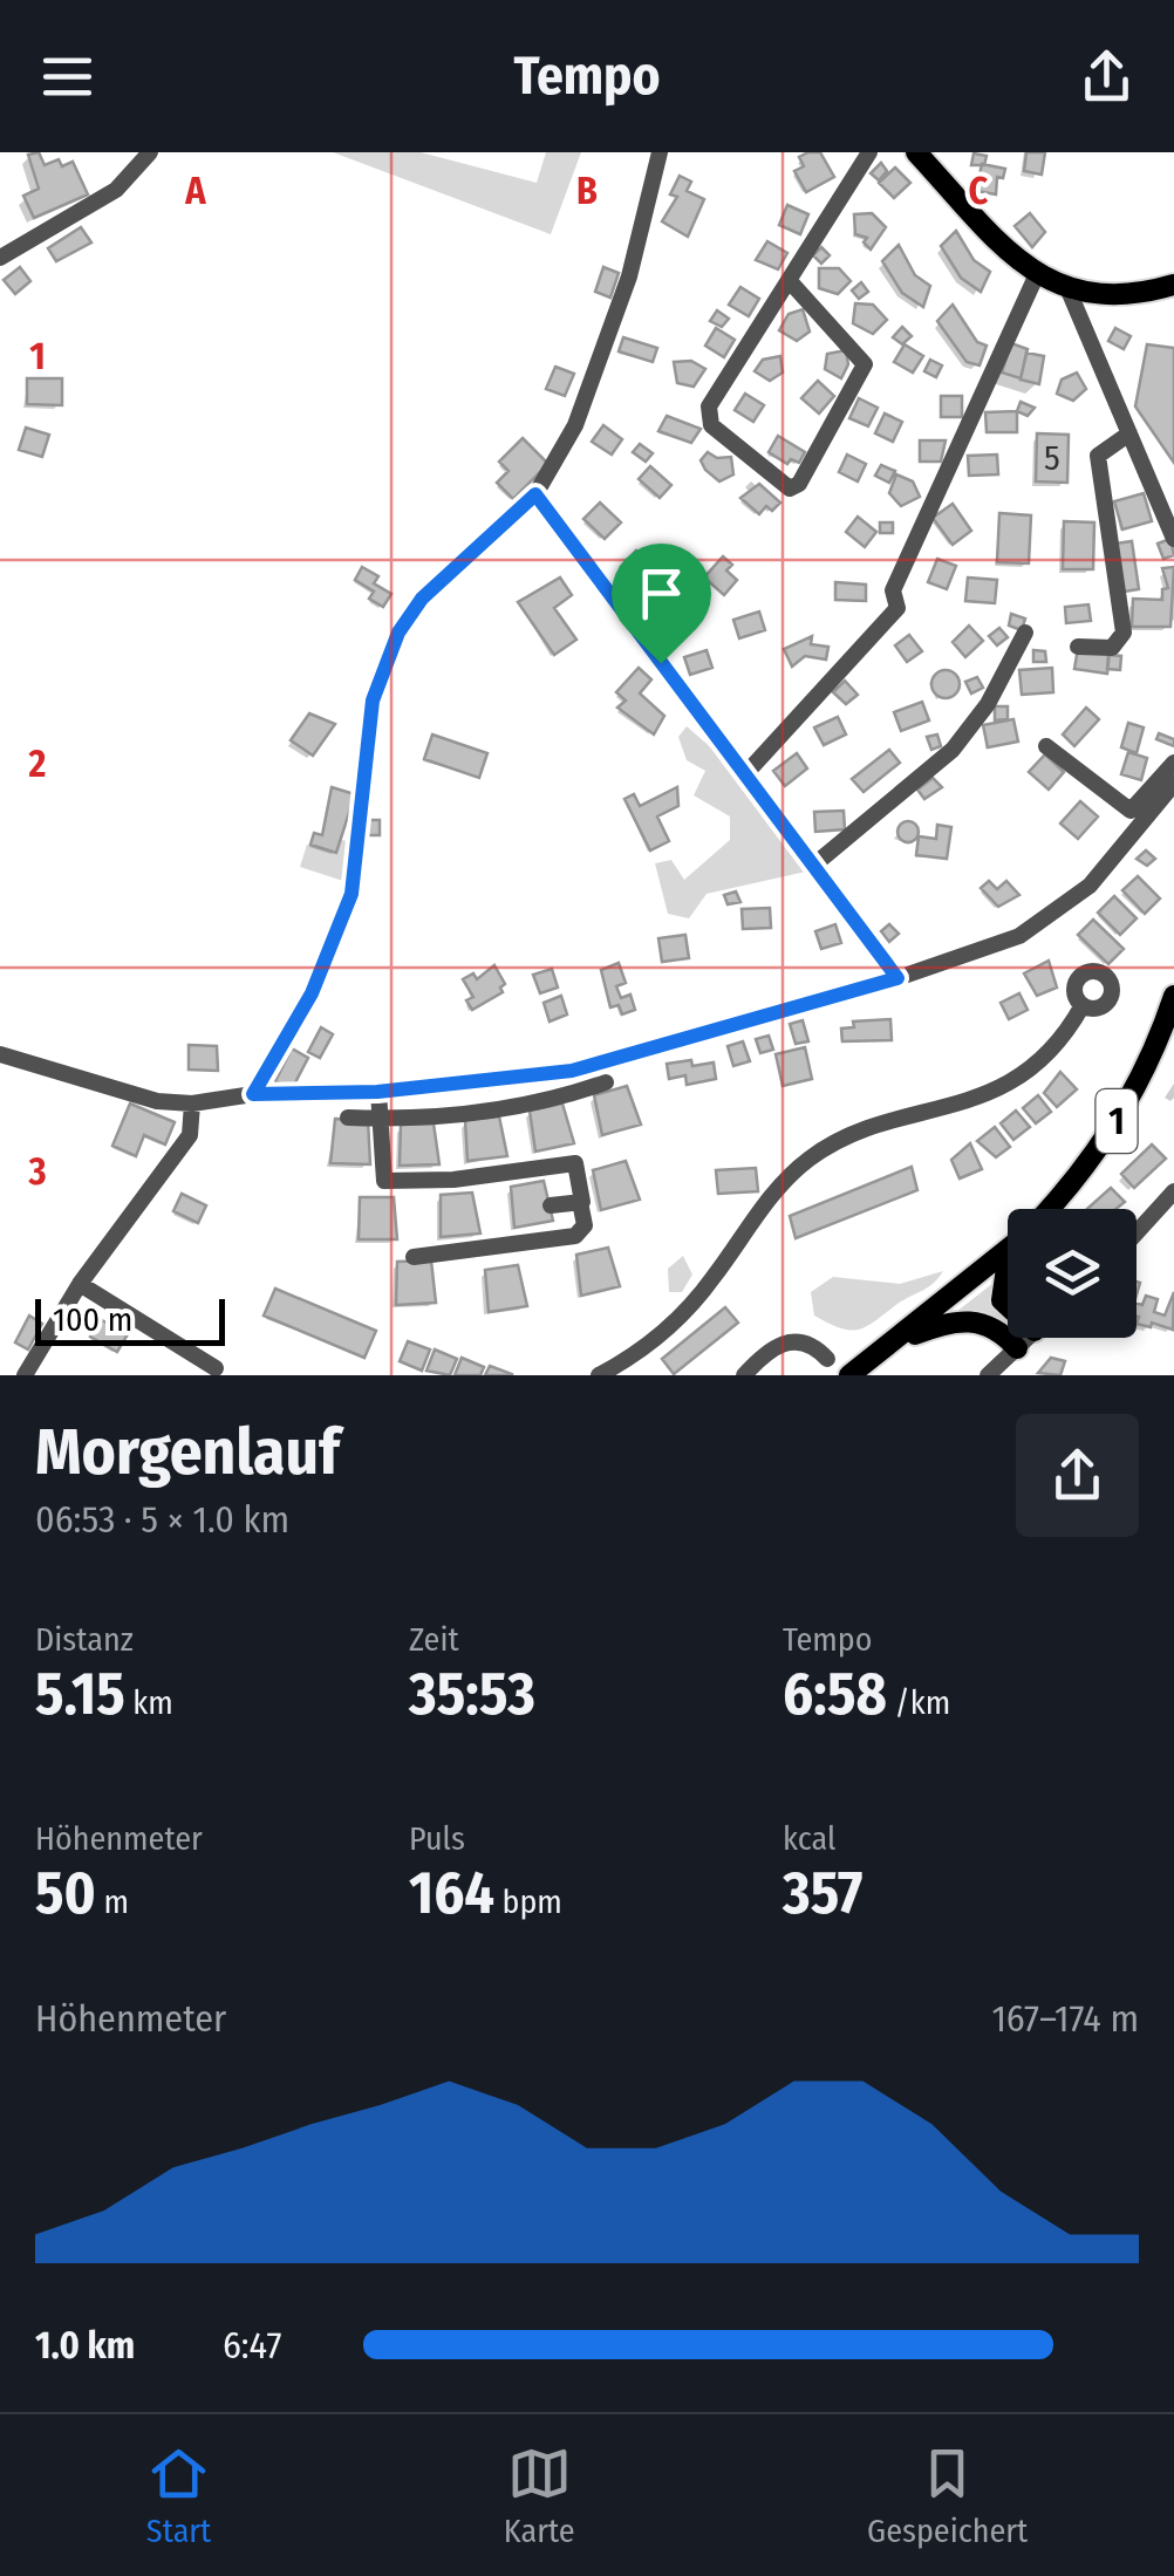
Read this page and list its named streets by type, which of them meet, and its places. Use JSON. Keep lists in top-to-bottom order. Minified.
{"streets":{"main road":["1"]},"house_numbers":["5"],"scale_bar":"100 m","page":{"header":"Tempo","scale":"100 m","heading":["Morgenlauf","06:53 · 5 × 1.0 km"],"stats":[["Distanz","5.15 km"],["Zeit","35:53"],["Tempo","6:58 /km"],["Höhenmeter","50 m"],["Puls","164 bpm"],["kcal","357"]],"chart":["Höhenmeter","167–174 m"],"list":[{"name":"1.0 km","note":"6:47"}],"tabs":["Start","Karte","Gespeichert"]},"grid":{"columns":["A","B","C"],"rows":["1","2","3"]}}
